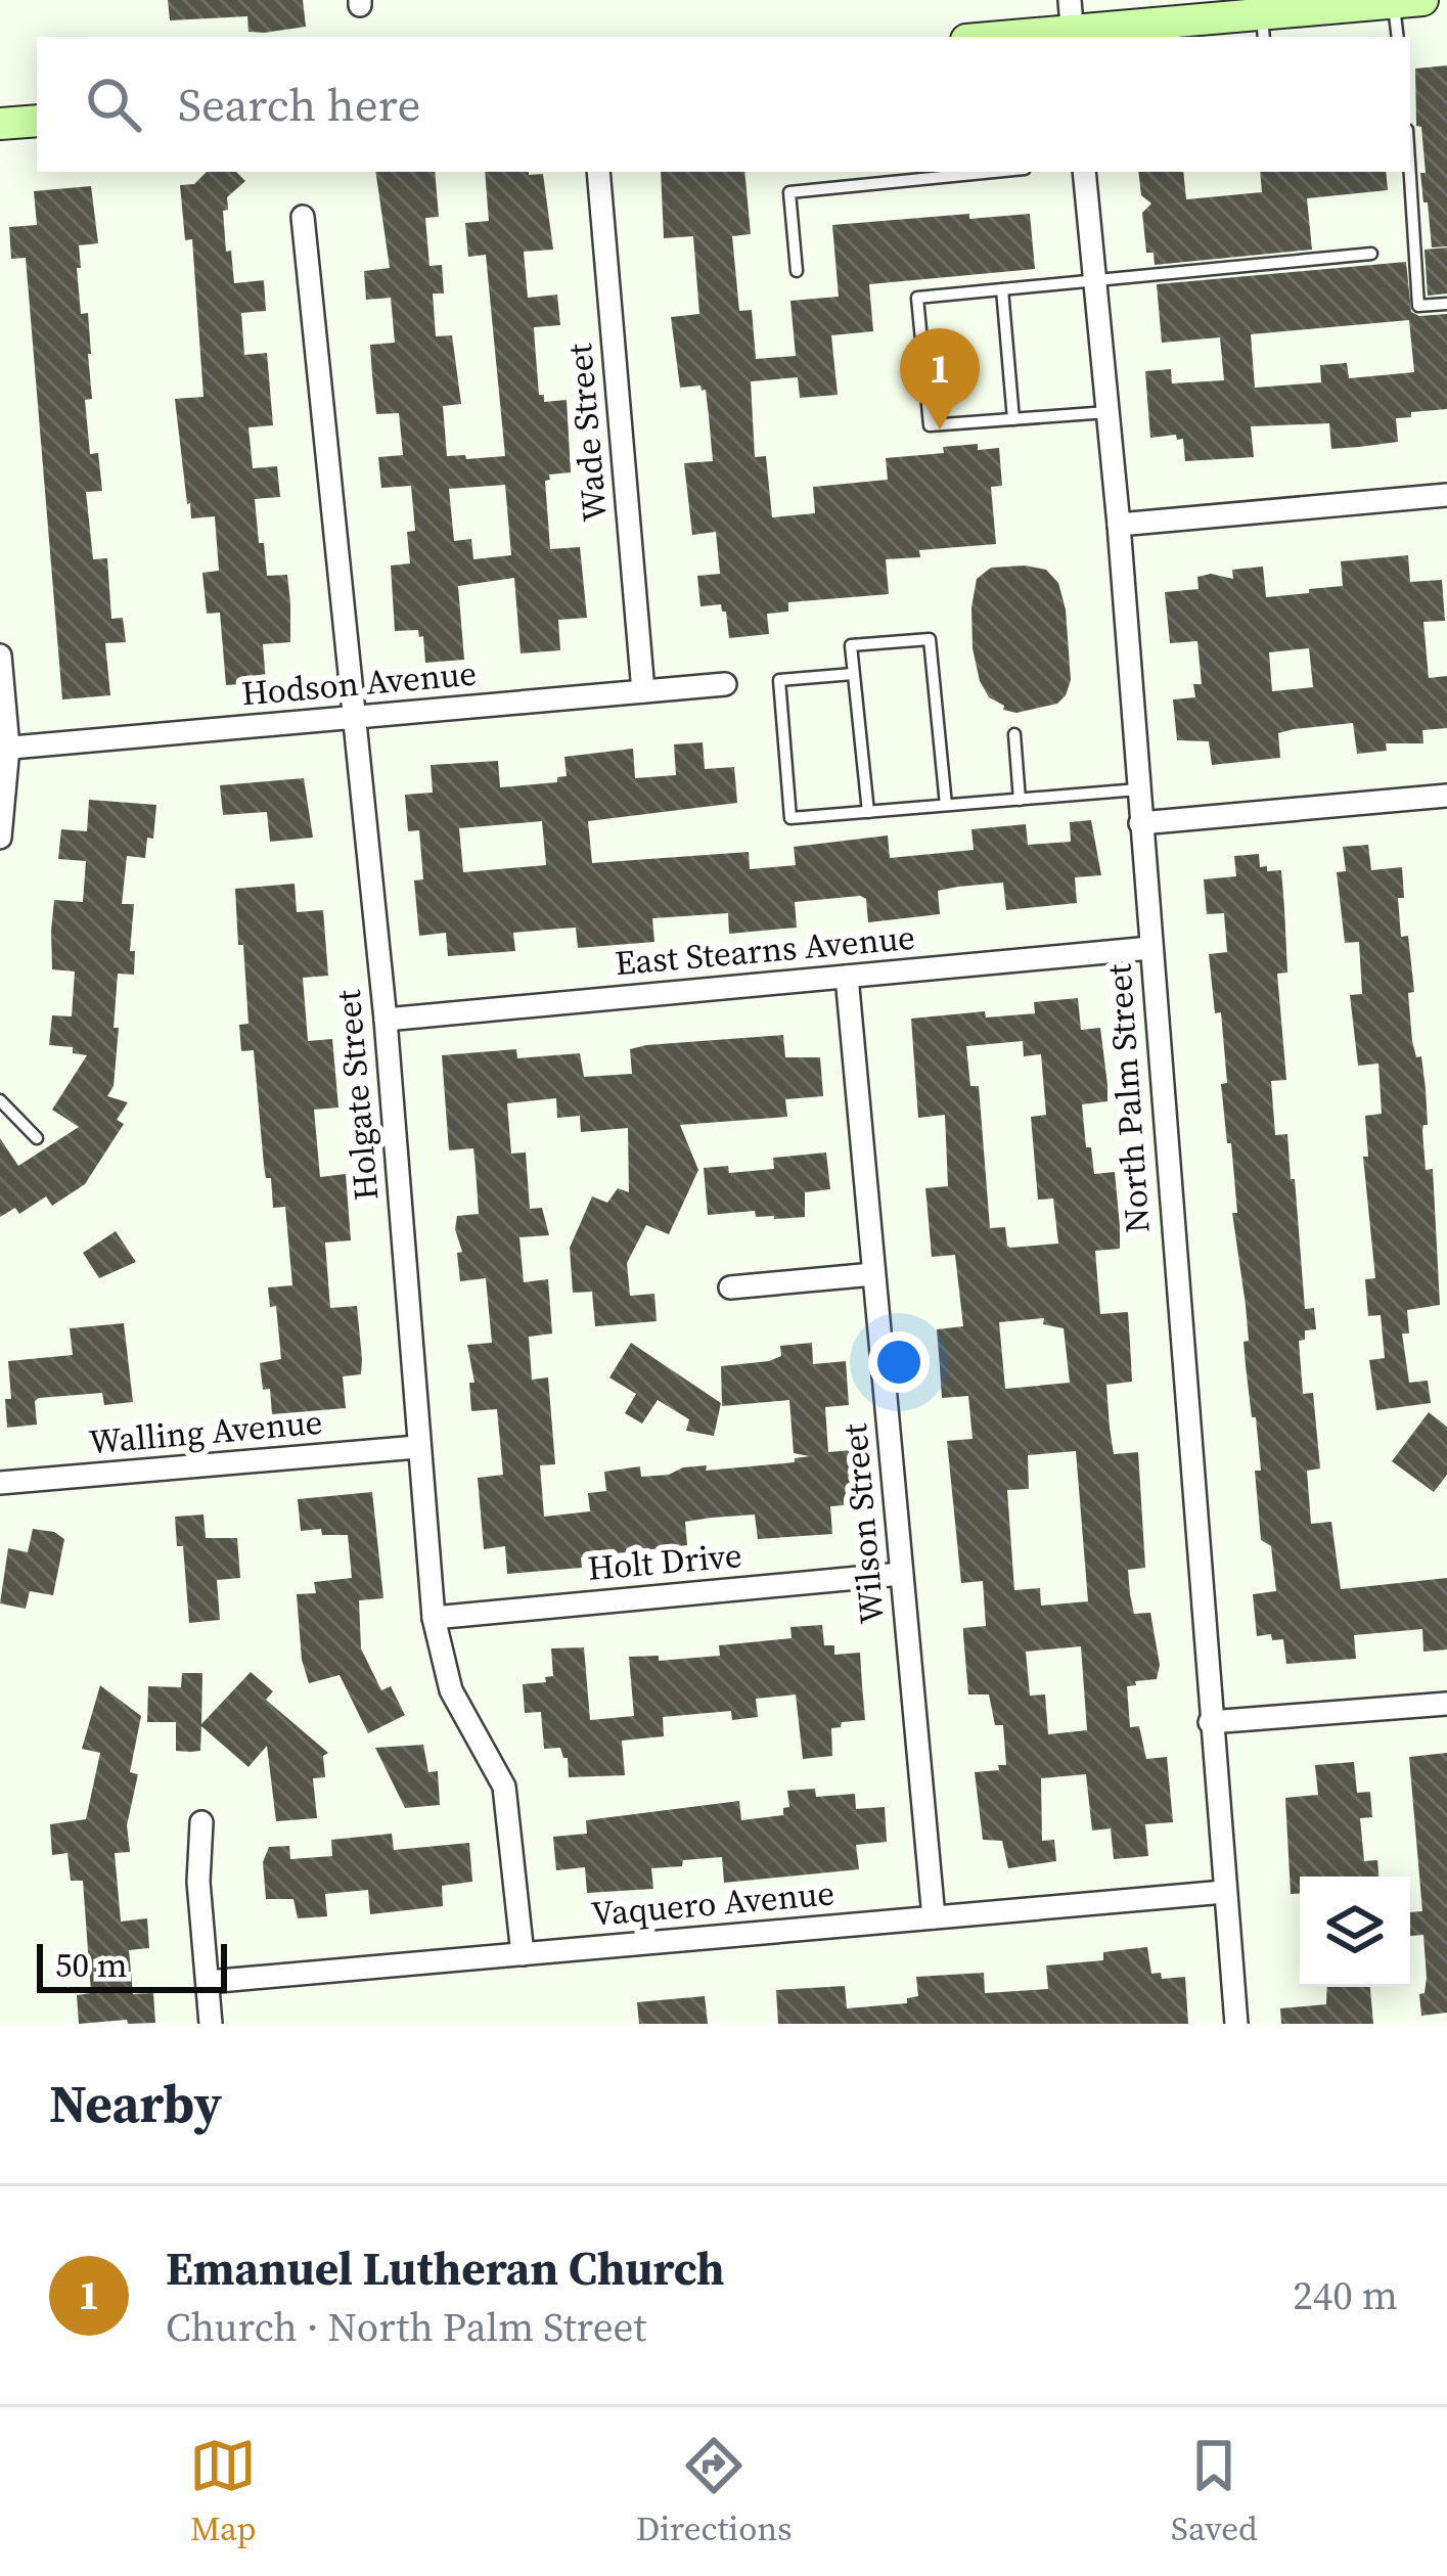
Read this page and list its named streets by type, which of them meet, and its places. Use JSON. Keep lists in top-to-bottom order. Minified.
{"streets":{"street":["Wade Street","Hodson Avenue","East Stearns Avenue","Holgate Street","North Palm Street","Walling Avenue","Wilson Street","Holt Drive","Vaquero Avenue"]},"crossings":[["Wade Street","Hodson Avenue"],["Hodson Avenue","Holgate Street"],["East Stearns Avenue","Holgate Street"],["East Stearns Avenue","North Palm Street"],["East Stearns Avenue","Wilson Street"],["Holgate Street","Walling Avenue"],["Holgate Street","Holt Drive"],["Holgate Street","Vaquero Avenue"],["North Palm Street","Vaquero Avenue"],["Wilson Street","Holt Drive"],["Wilson Street","Vaquero Avenue"]],"scale_bar":"50 m","page":{"search":"Search here","pins":"1","scale":"50 m","heading":"Nearby","list":[{"mark":"1","name":"Emanuel Lutheran Church","note":"Church · North Palm Street","value":"240 m"}],"nav":["Map","Directions","Saved"]}}
